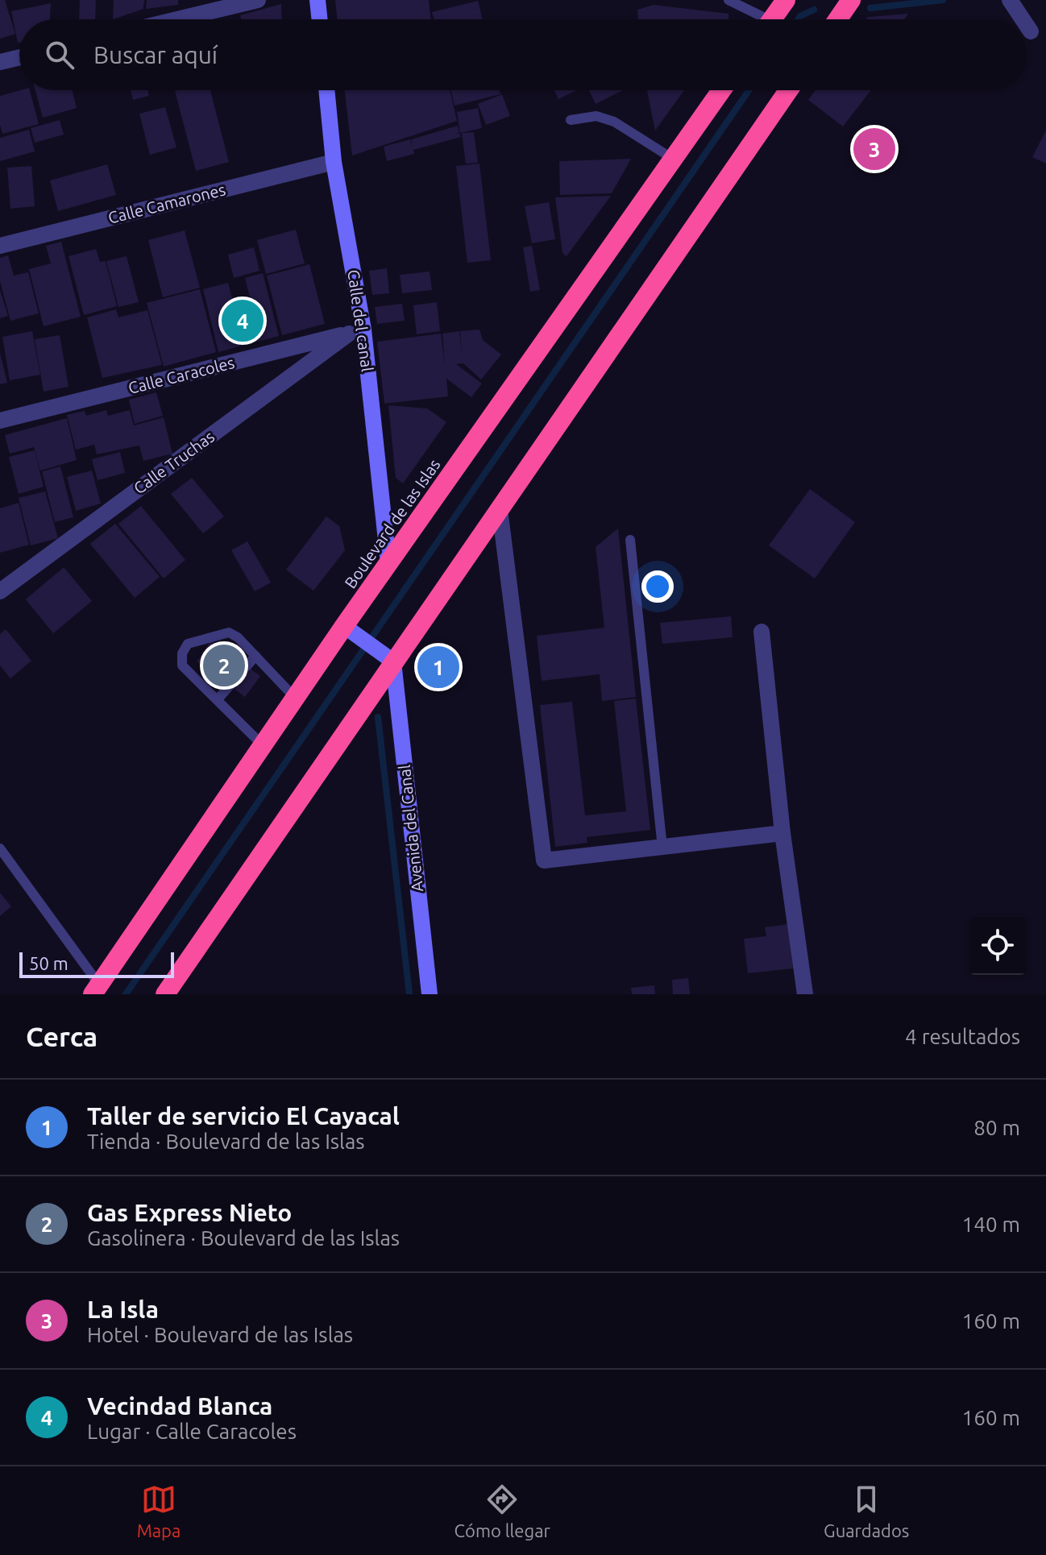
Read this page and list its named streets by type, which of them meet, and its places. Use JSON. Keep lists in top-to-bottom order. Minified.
{"streets":{"highway":["Boulevard de las Islas"],"street":["Calle Camarones","Calle del canal","Calle Caracoles","Calle Truchas","Avenida del Canal"]},"crossings":[["Calle Camarones","Calle del canal"],["Calle del canal","Calle Caracoles"],["Calle del canal","Calle Truchas"],["Calle del canal","Boulevard de las Islas"],["Calle Caracoles","Calle Truchas"]],"scale_bar":"50 m","page":{"search":"Buscar aquí","pins":["3","4","2","1"],"scale":"50 m","heading":["Cerca","4 resultados"],"list":[{"mark":"1","name":"Taller de servicio El Cayacal","note":"Tienda · Boulevard de las Islas","value":"80 m"},{"mark":"2","name":"Gas Express Nieto","note":"Gasolinera · Boulevard de las Islas","value":"140 m"},{"mark":"3","name":"La Isla","note":"Hotel · Boulevard de las Islas","value":"160 m"},{"mark":"4","name":"Vecindad Blanca","note":"Lugar · Calle Caracoles","value":"160 m"}],"nav":["Mapa","Cómo llegar","Guardados"]}}
